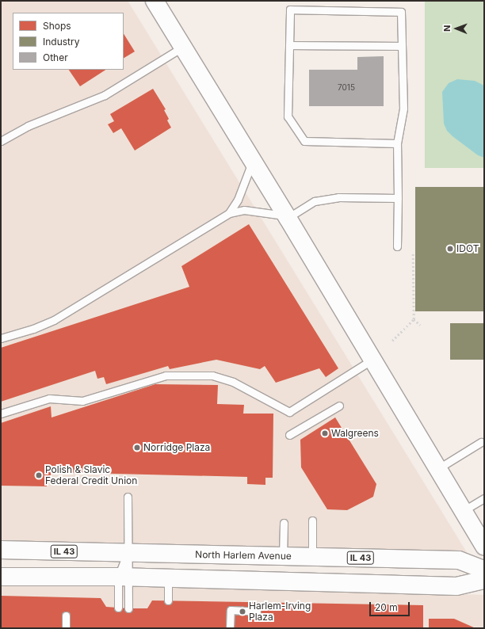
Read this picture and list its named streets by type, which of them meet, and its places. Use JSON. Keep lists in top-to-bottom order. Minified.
{"streets":{"main road":["IL 43","North Harlem Avenue"]},"places":["IDOT","Walgreens","Norridge Plaza","Polish & Slavic Federal Credit Union","Harlem-Irving Plaza"],"house_numbers":["7015"],"legend":["Shops","Industry","Other"],"scale_bar":"20 m","north":"left"}
